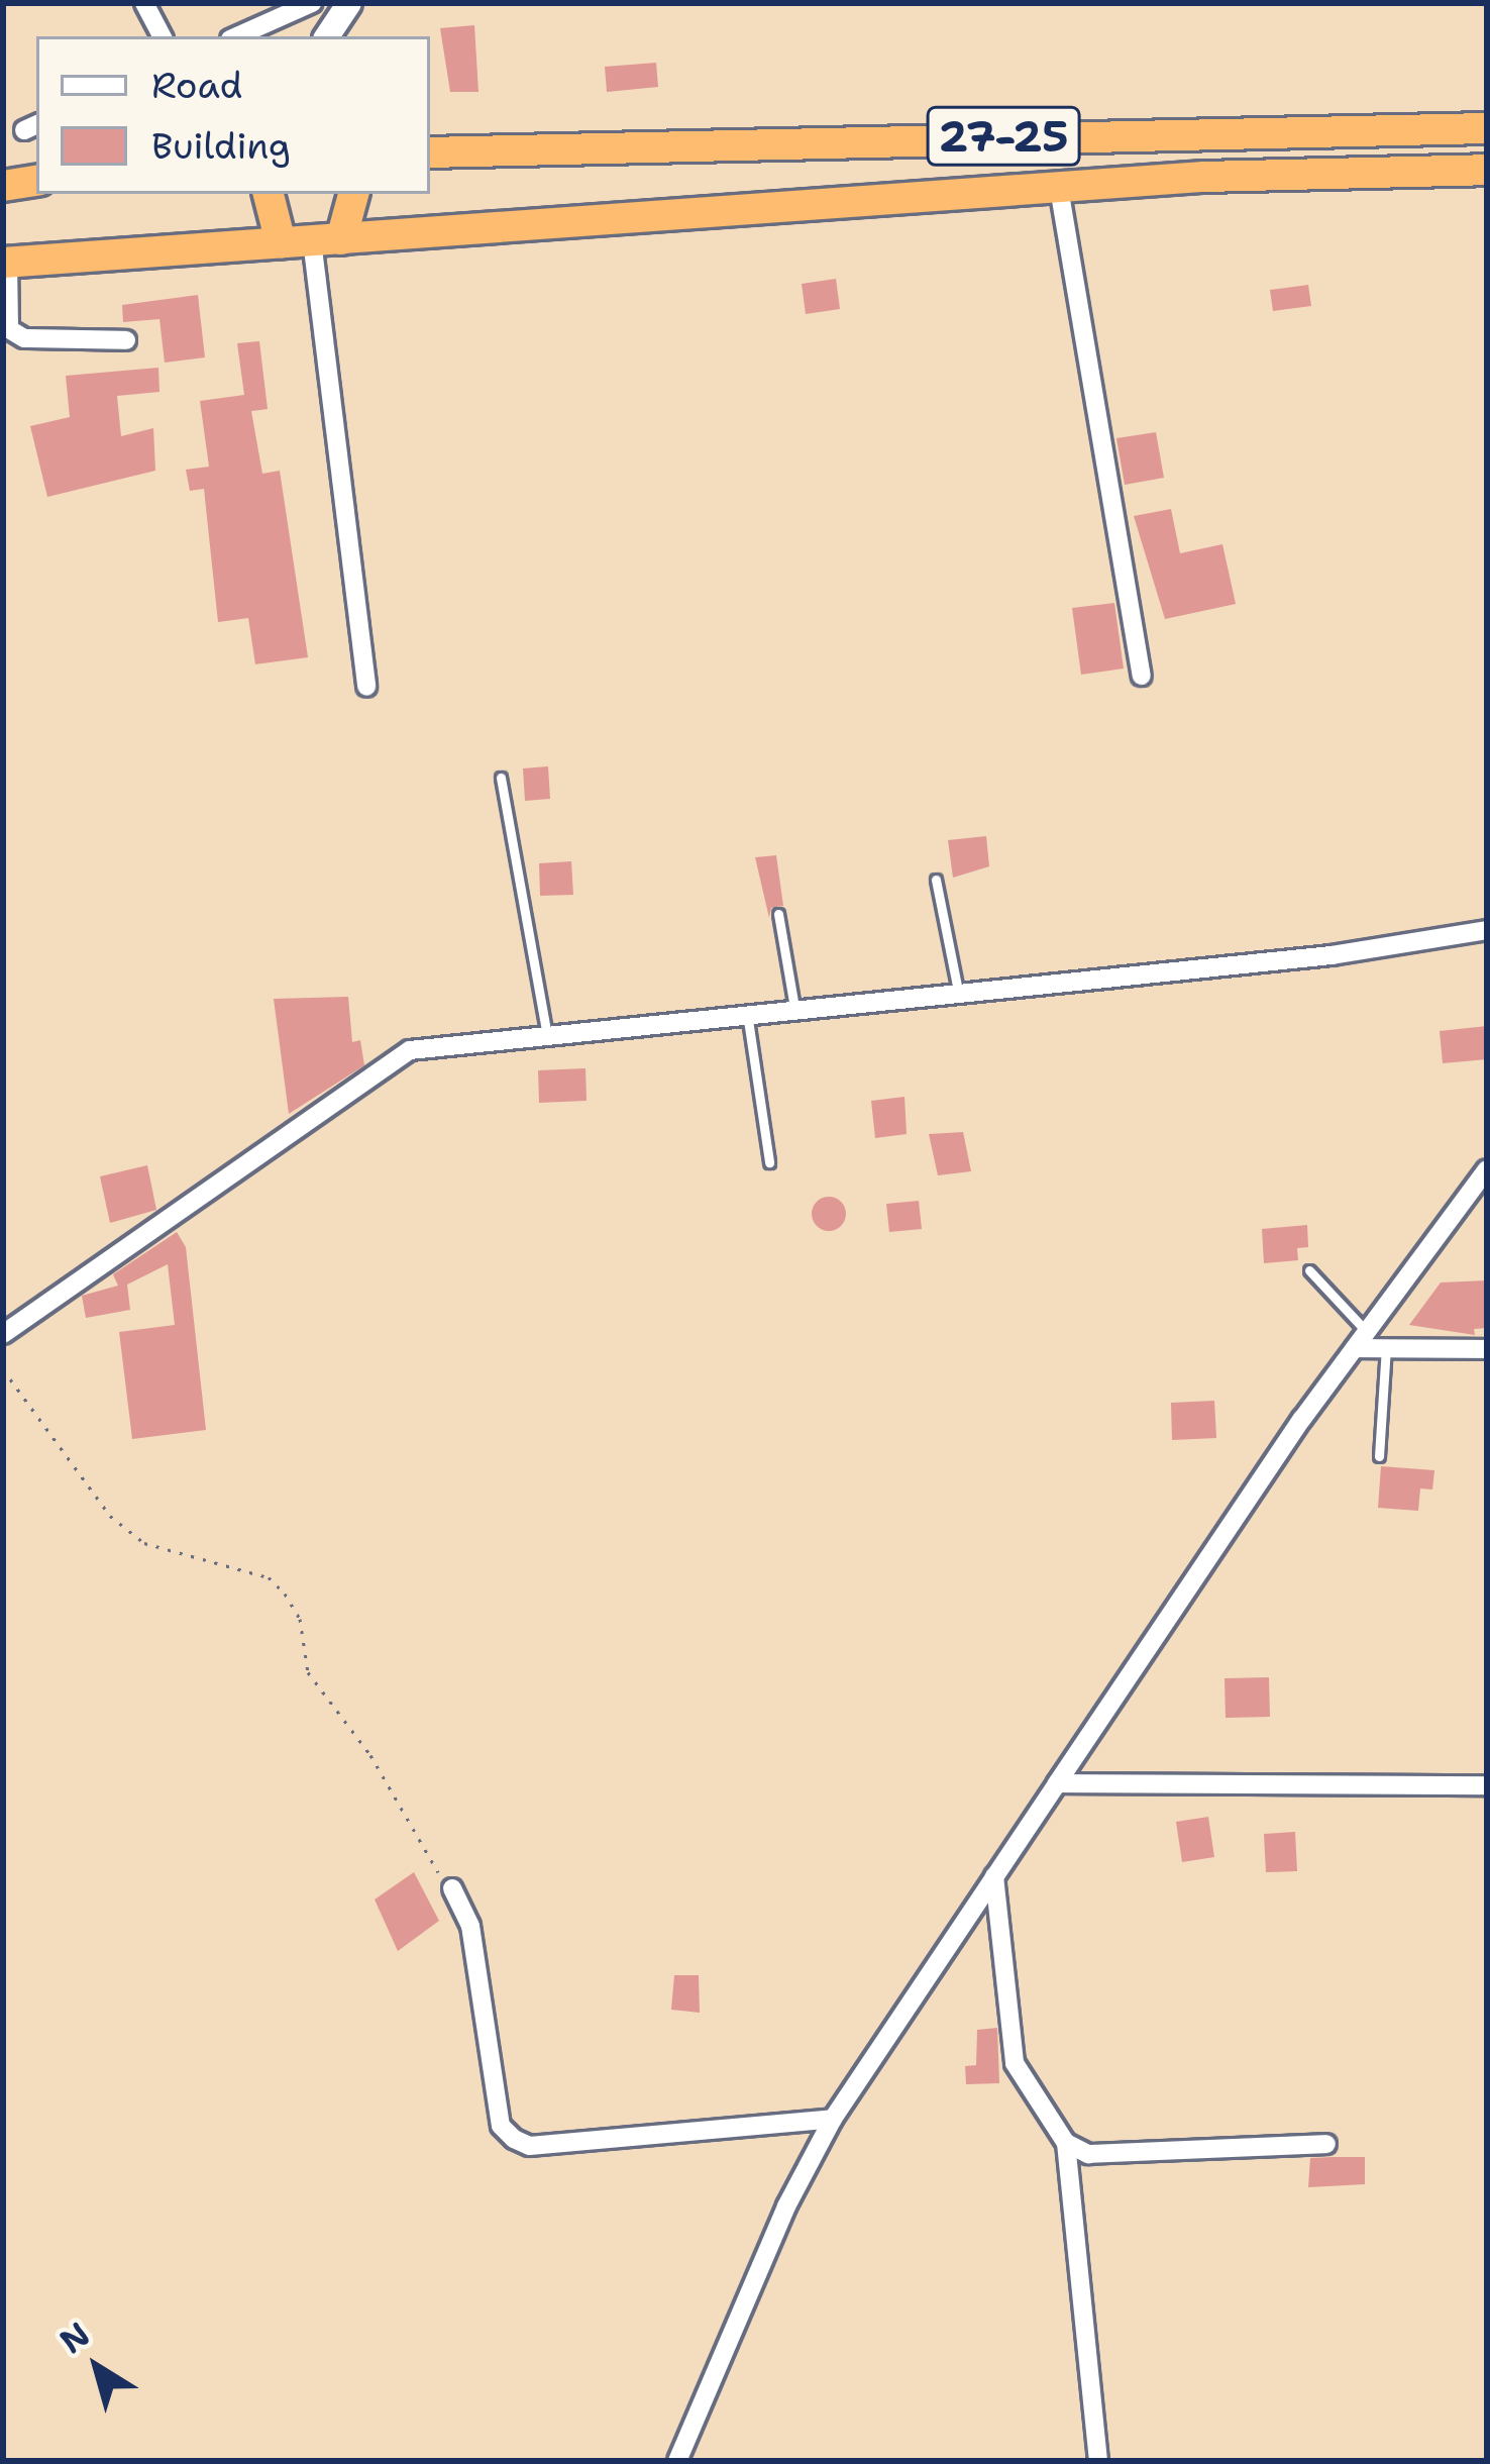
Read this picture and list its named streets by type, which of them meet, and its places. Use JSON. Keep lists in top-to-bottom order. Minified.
{"streets":{"highway":["27-25"]},"legend":["Road","Building"],"north":"top left"}
